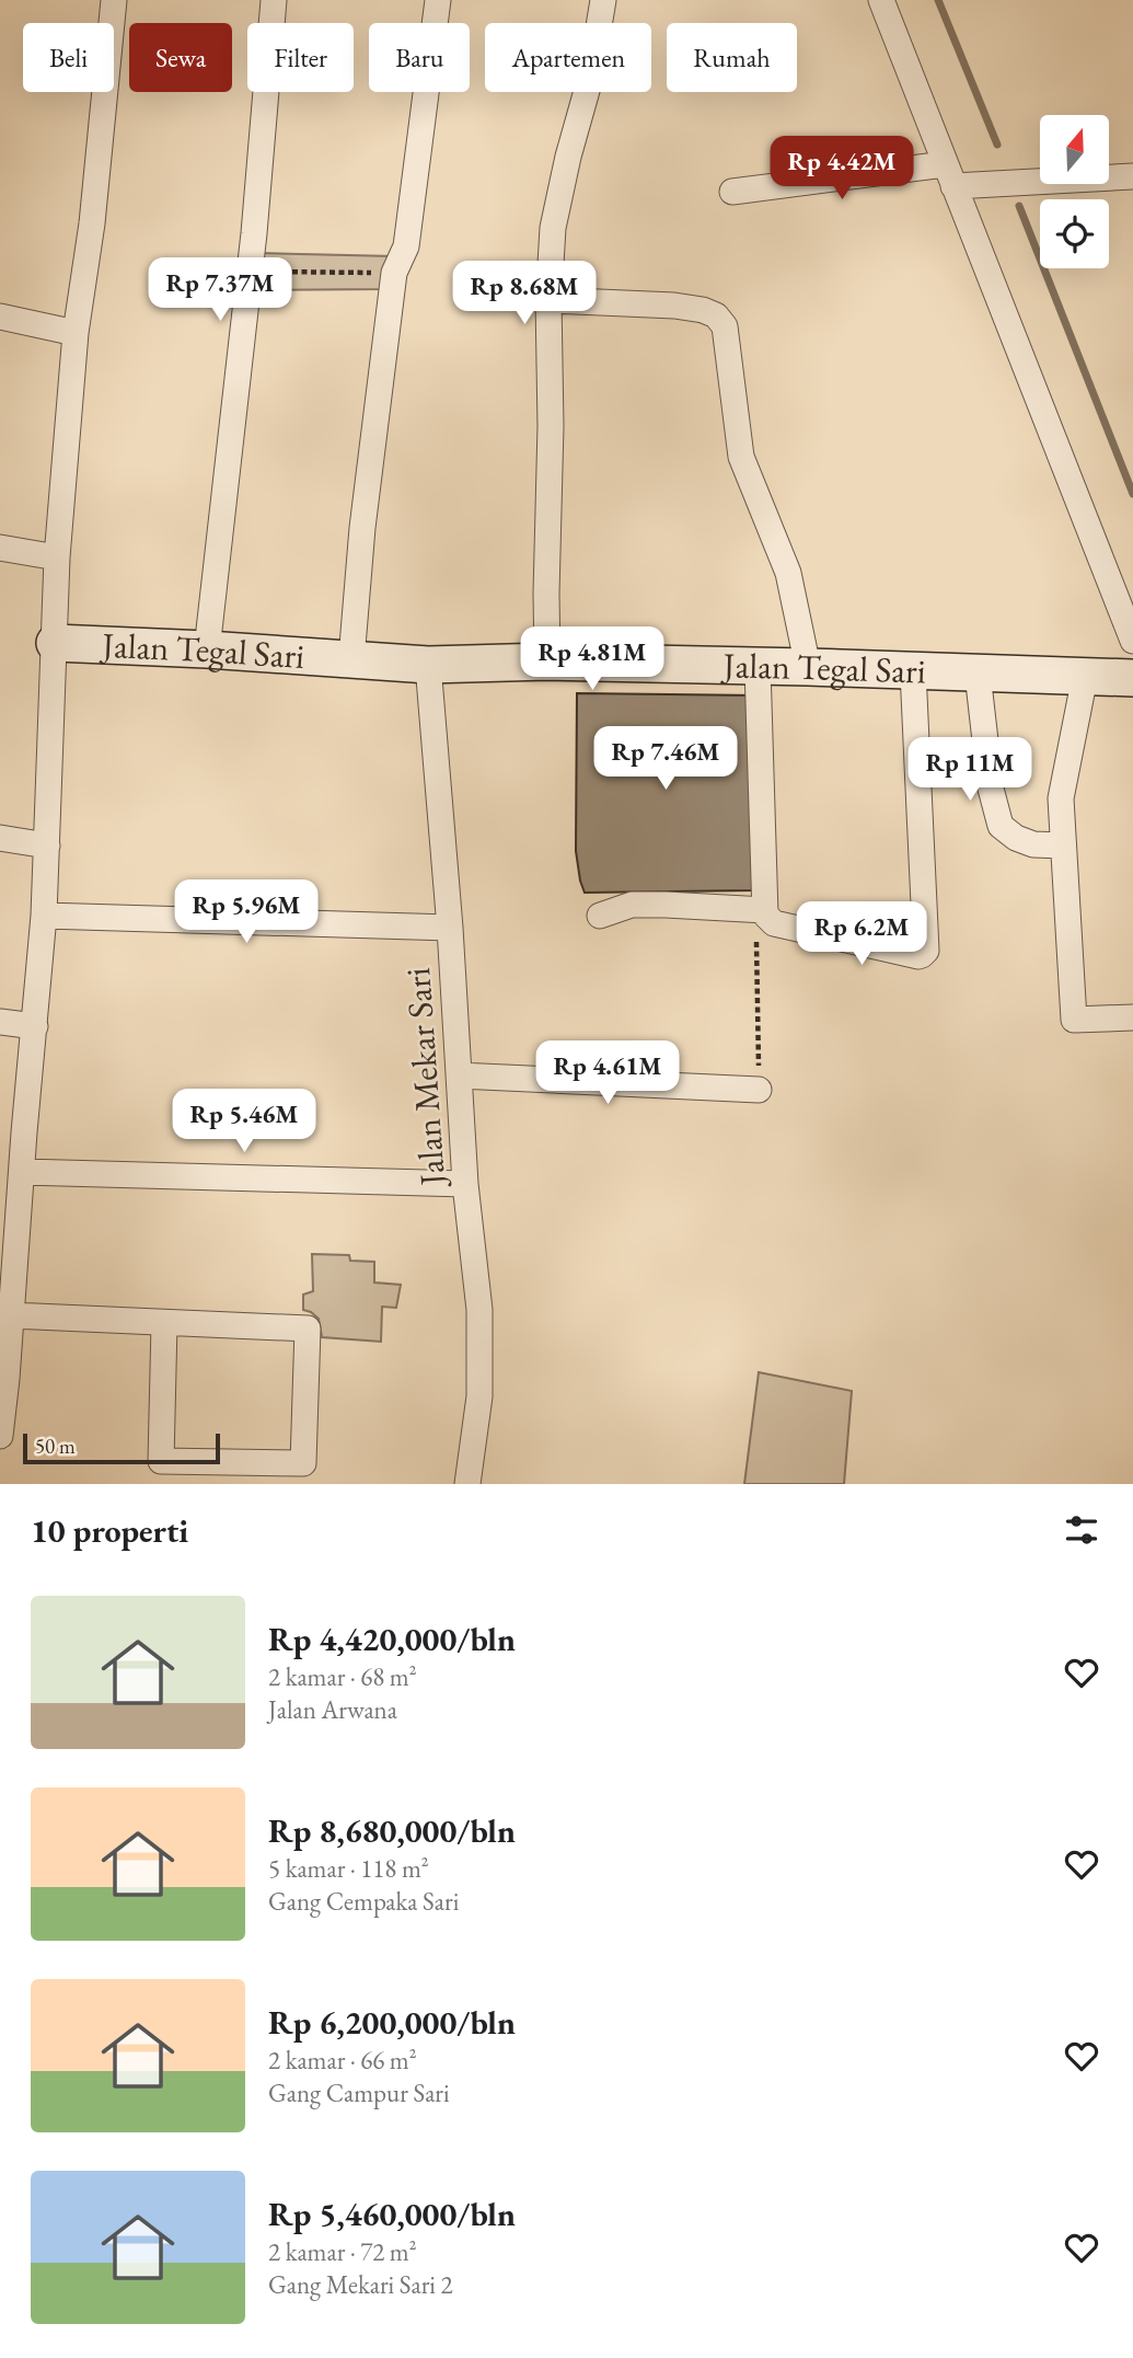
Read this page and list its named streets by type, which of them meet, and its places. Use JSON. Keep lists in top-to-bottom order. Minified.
{"streets":{"street":["Jalan Tegal Sari","Jalan Mekar Sari"]},"crossings":[["Jalan Tegal Sari","Jalan Mekar Sari"]],"scale_bar":"50 m","north":"top","page":{"chip":["Beli","Sewa","Filter","Baru","Apartemen","Rumah"],"price":["Rp 4.42M","Rp 7.37M","Rp 8.68M","Rp 4.81M","Rp 7.46M","Rp 11M","Rp 5.96M","Rp 6.2M","Rp 4.61M","Rp 5.46M"],"scale":"50 m","heading":"10 properti","list":[{"name":"Rp 4,420,000/bln","note":"2 kamar · 68 m² · Jalan Arwana"},{"name":"Rp 8,680,000/bln","note":"5 kamar · 118 m² · Gang Cempaka Sari"},{"name":"Rp 6,200,000/bln","note":"2 kamar · 66 m² · Gang Campur Sari"},{"name":"Rp 5,460,000/bln","note":"2 kamar · 72 m² · Gang Mekari Sari 2"}]}}
